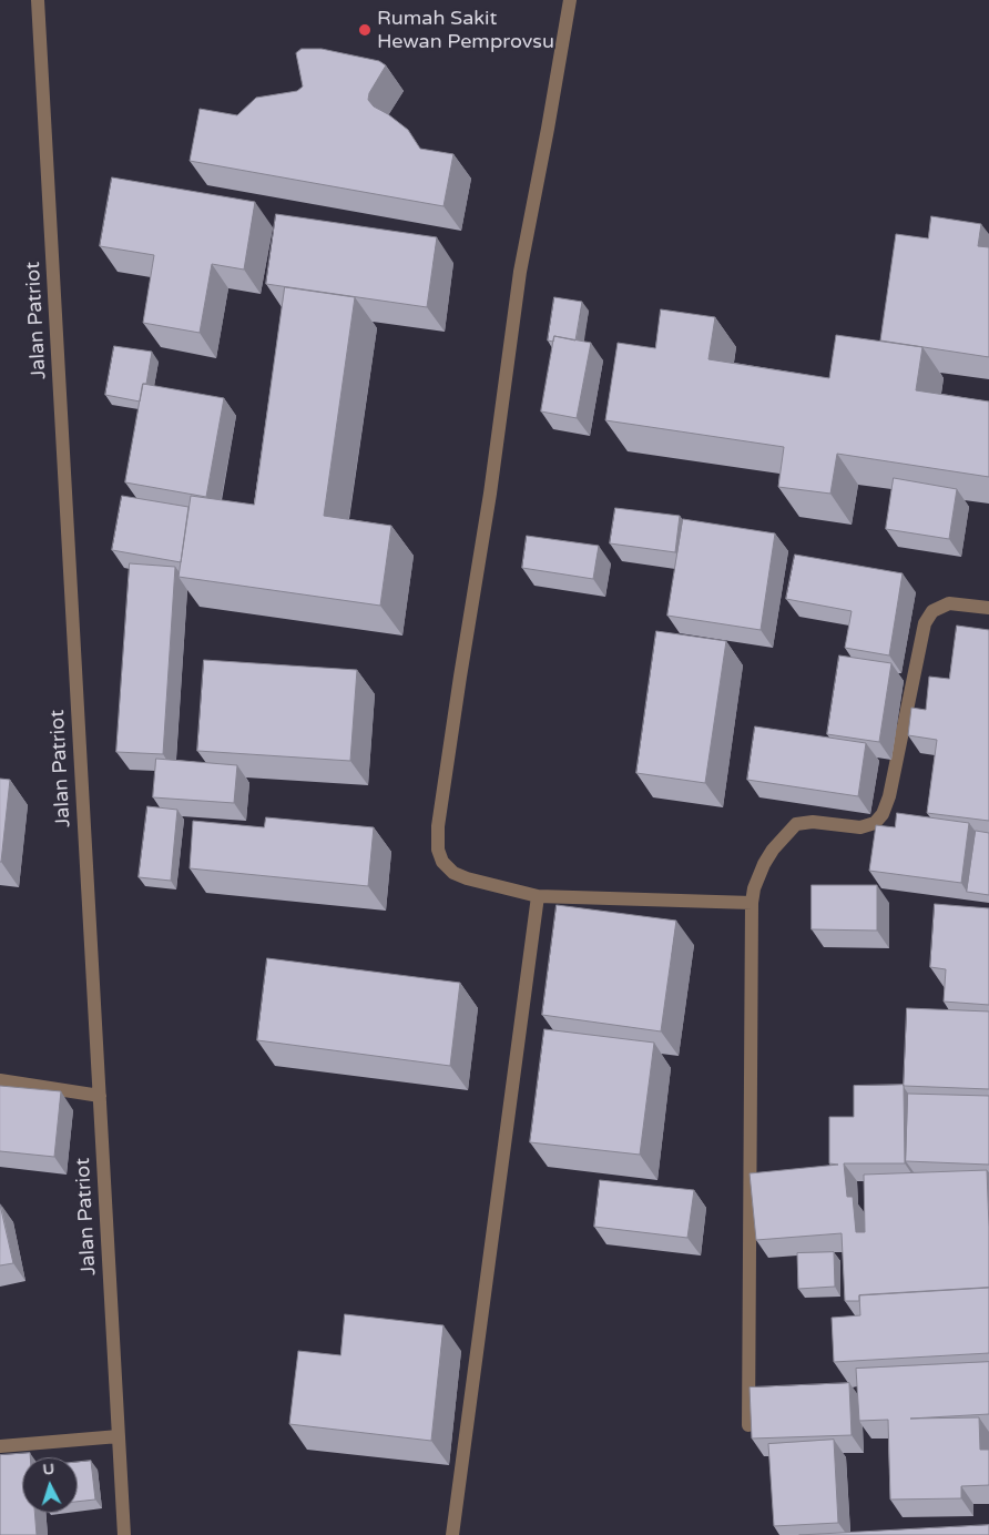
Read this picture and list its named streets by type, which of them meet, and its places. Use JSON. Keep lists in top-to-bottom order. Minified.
{"streets":{"street":["Jalan Patriot"]},"places":["Rumah Sakit Hewan Pemprovsu"],"north":"top"}
